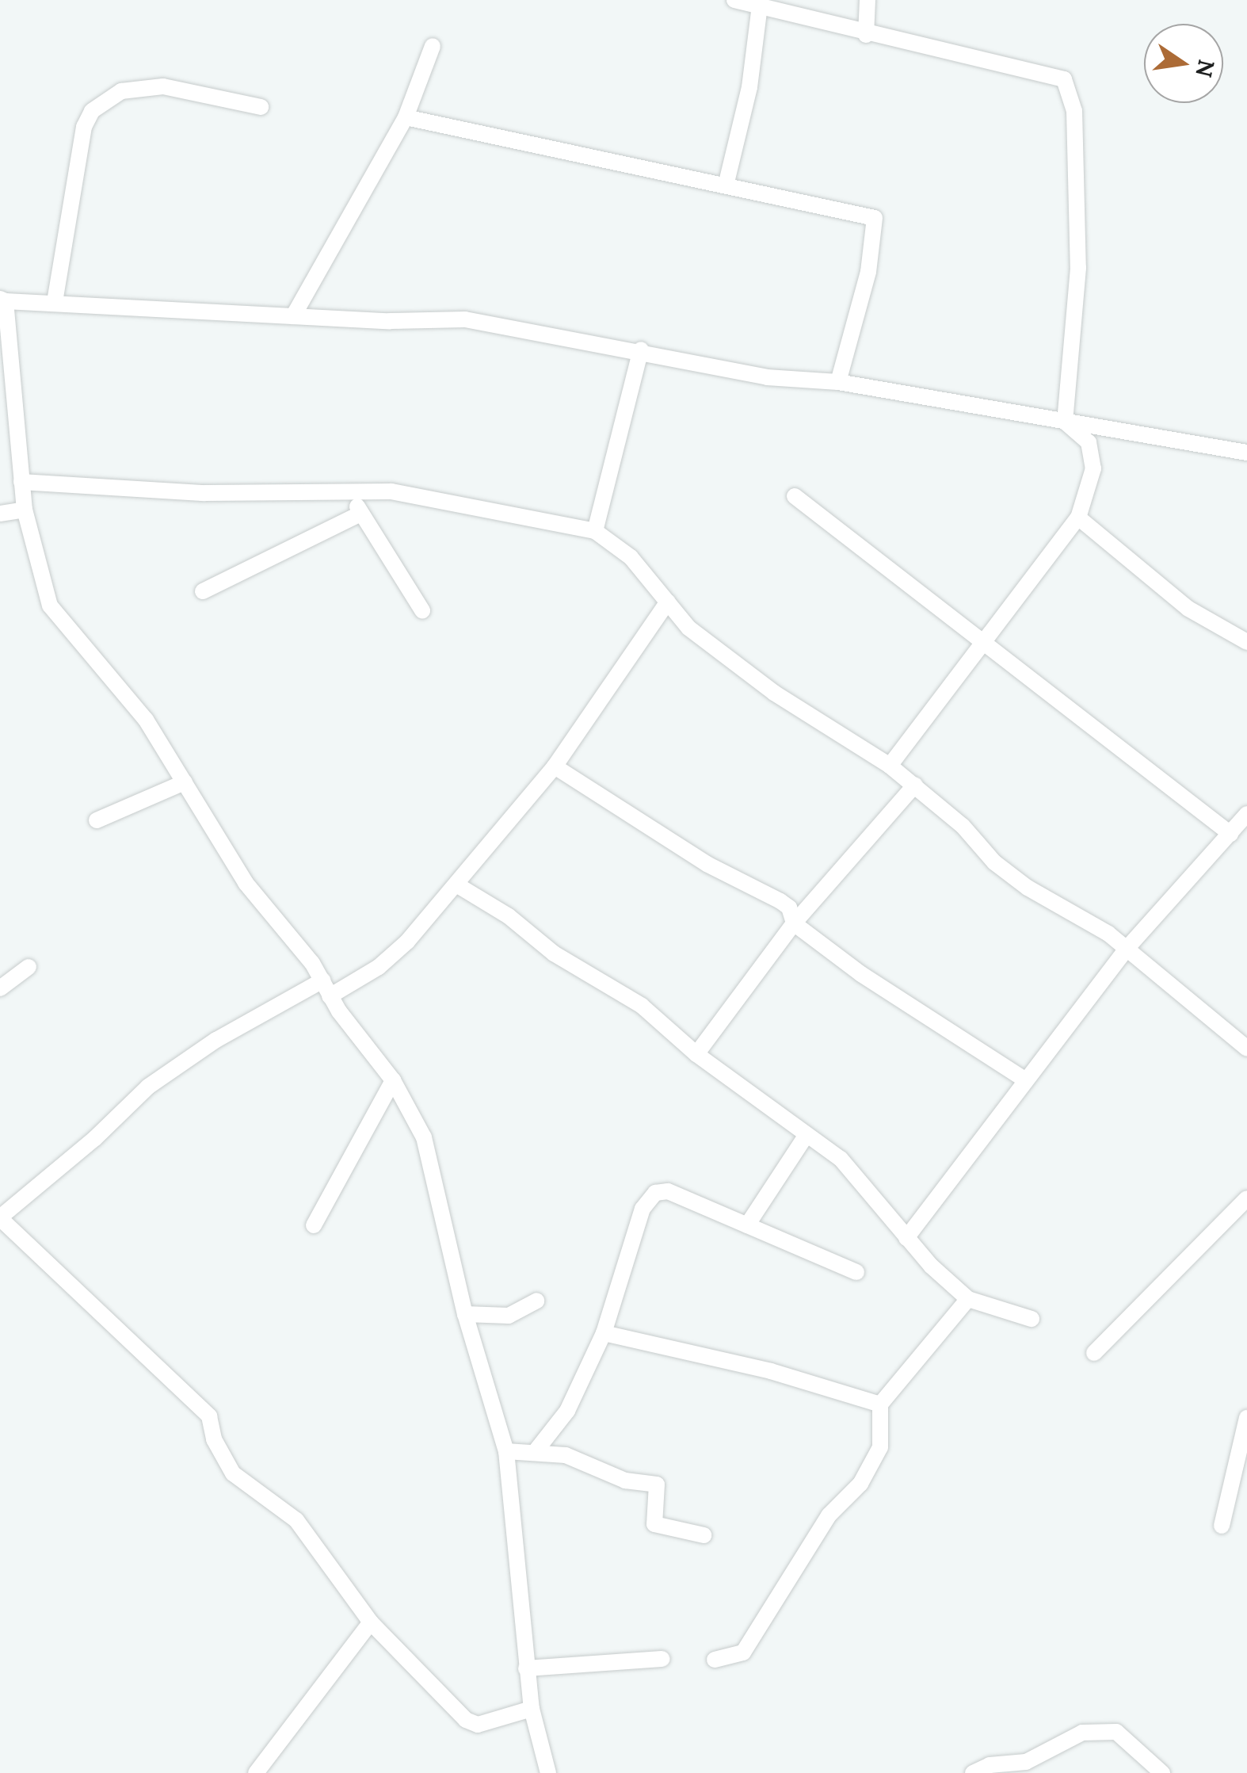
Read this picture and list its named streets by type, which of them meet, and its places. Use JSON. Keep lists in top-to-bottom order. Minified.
{"north":"right"}
